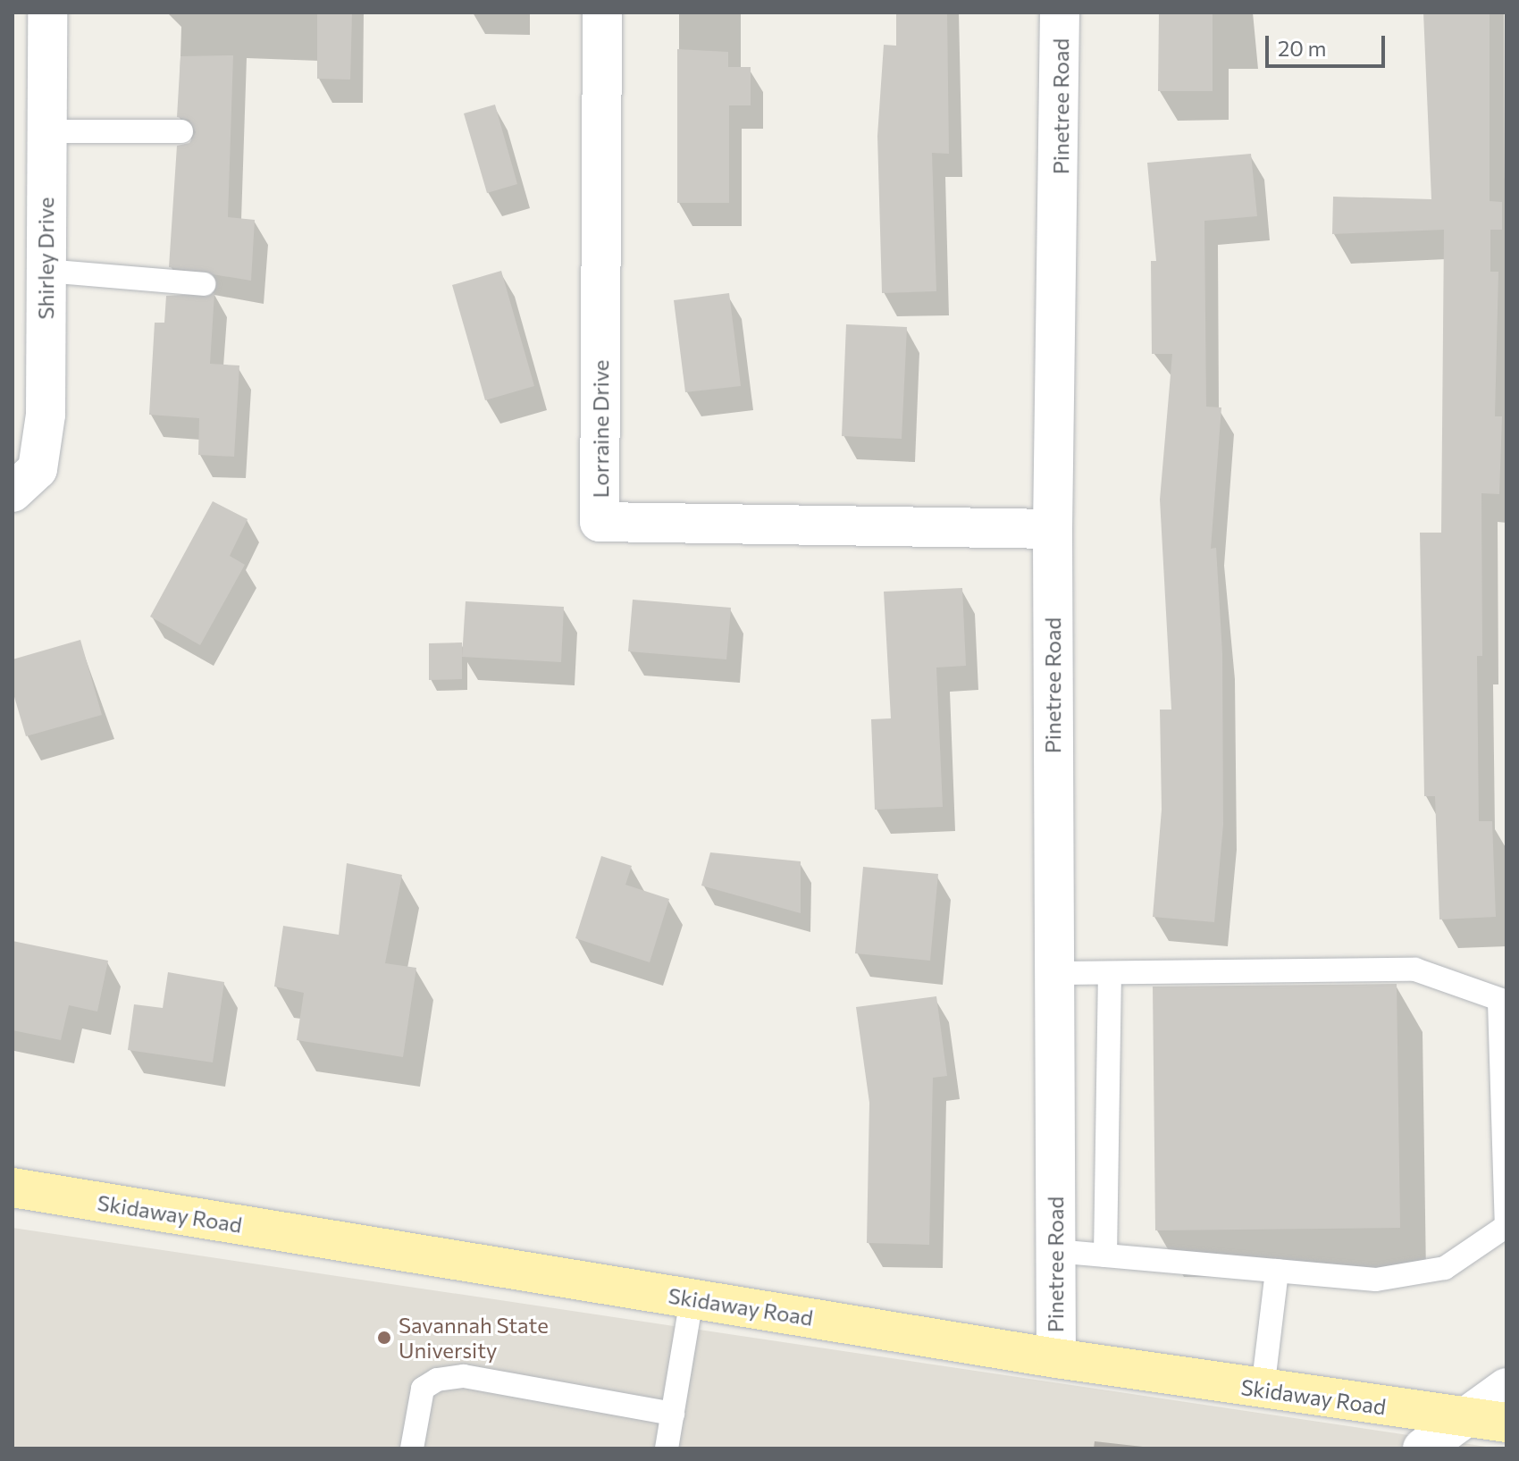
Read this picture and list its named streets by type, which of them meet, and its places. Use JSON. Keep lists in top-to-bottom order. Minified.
{"streets":{"main road":["Skidaway Road"],"street":["Pinetree Road","Shirley Drive","Lorraine Drive"]},"crossings":[["Pinetree Road","Lorraine Drive"],["Pinetree Road","Skidaway Road"]],"places":["Savannah State University"],"scale_bar":"20 m"}
